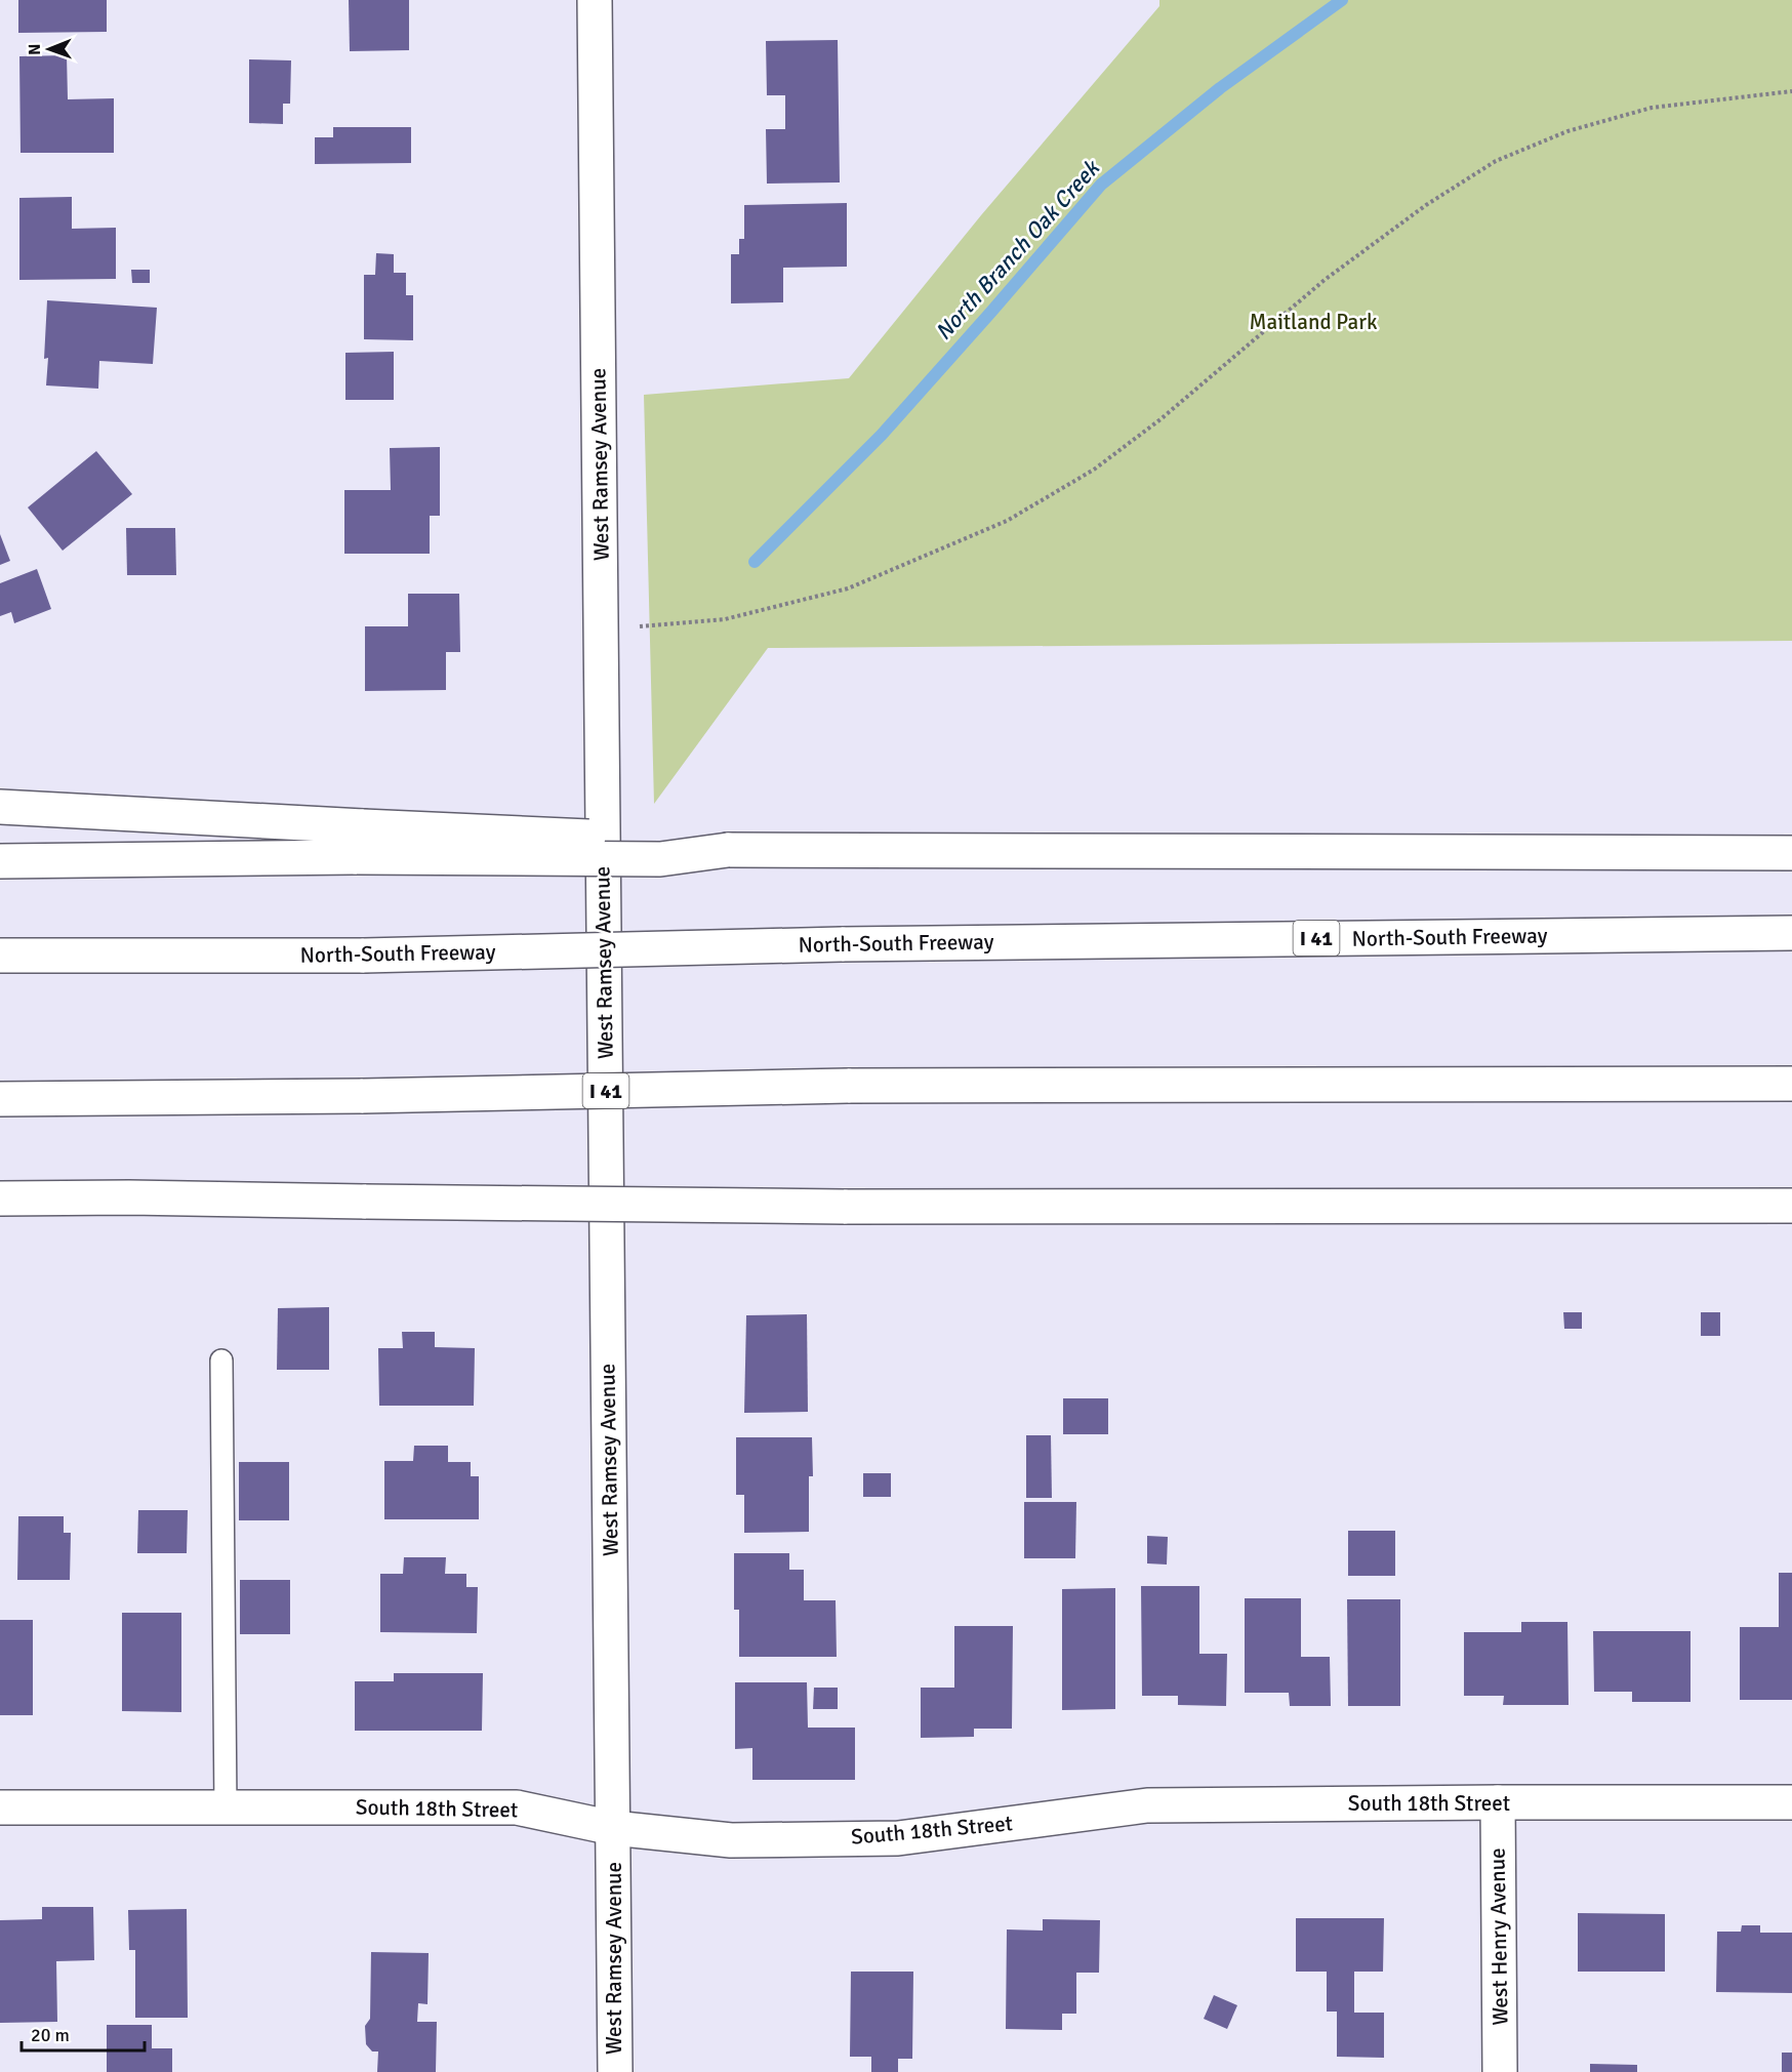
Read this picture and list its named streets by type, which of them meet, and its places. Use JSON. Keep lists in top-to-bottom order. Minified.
{"streets":{"main road":["West Ramsey Avenue","North-South Freeway","I 41","South 18th Street","West Henry Avenue"]},"crossings":[["West Ramsey Avenue","South 18th Street"],["South 18th Street","West Henry Avenue"]],"water":["North Branch Oak Creek"],"parks":["Maitland Park"],"scale_bar":"20 m","north":"left"}
